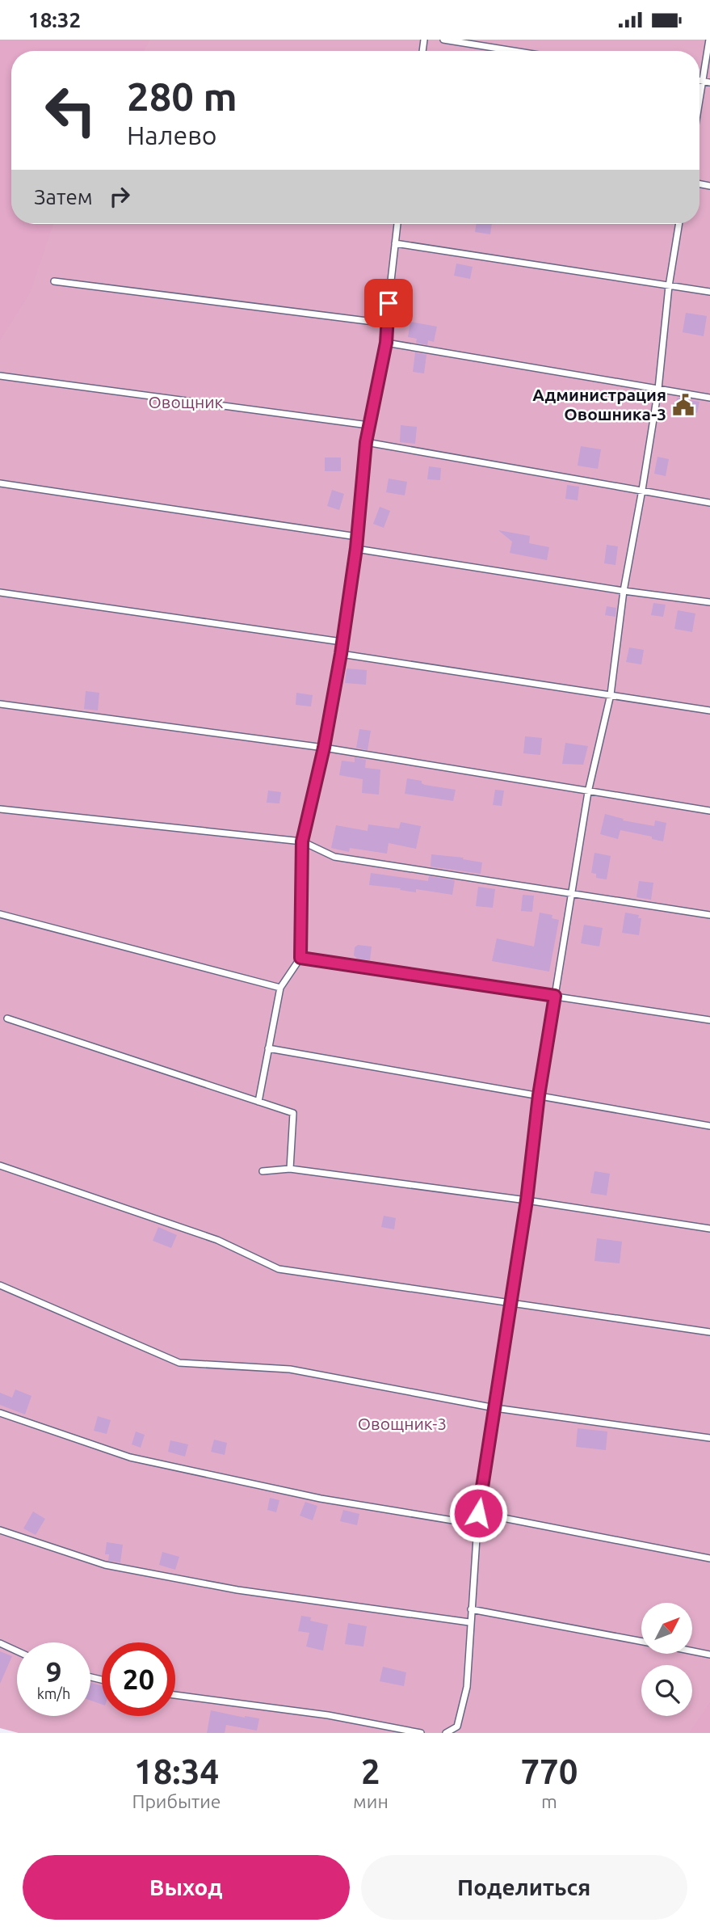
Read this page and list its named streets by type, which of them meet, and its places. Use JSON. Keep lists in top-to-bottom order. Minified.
{"parks":["Овощник","Овощник-3"],"places":{"public building":["Администрация Овошника-3"]},"north":"top right","page":{"status":"18:32","turn":["280 m","Налево"],"then":"Затем","speed":"9 km/h","limit":"20","eta":["18:34","Прибытие","2","мин","770","m"],"buttons":["Выход","Поделиться"]}}
